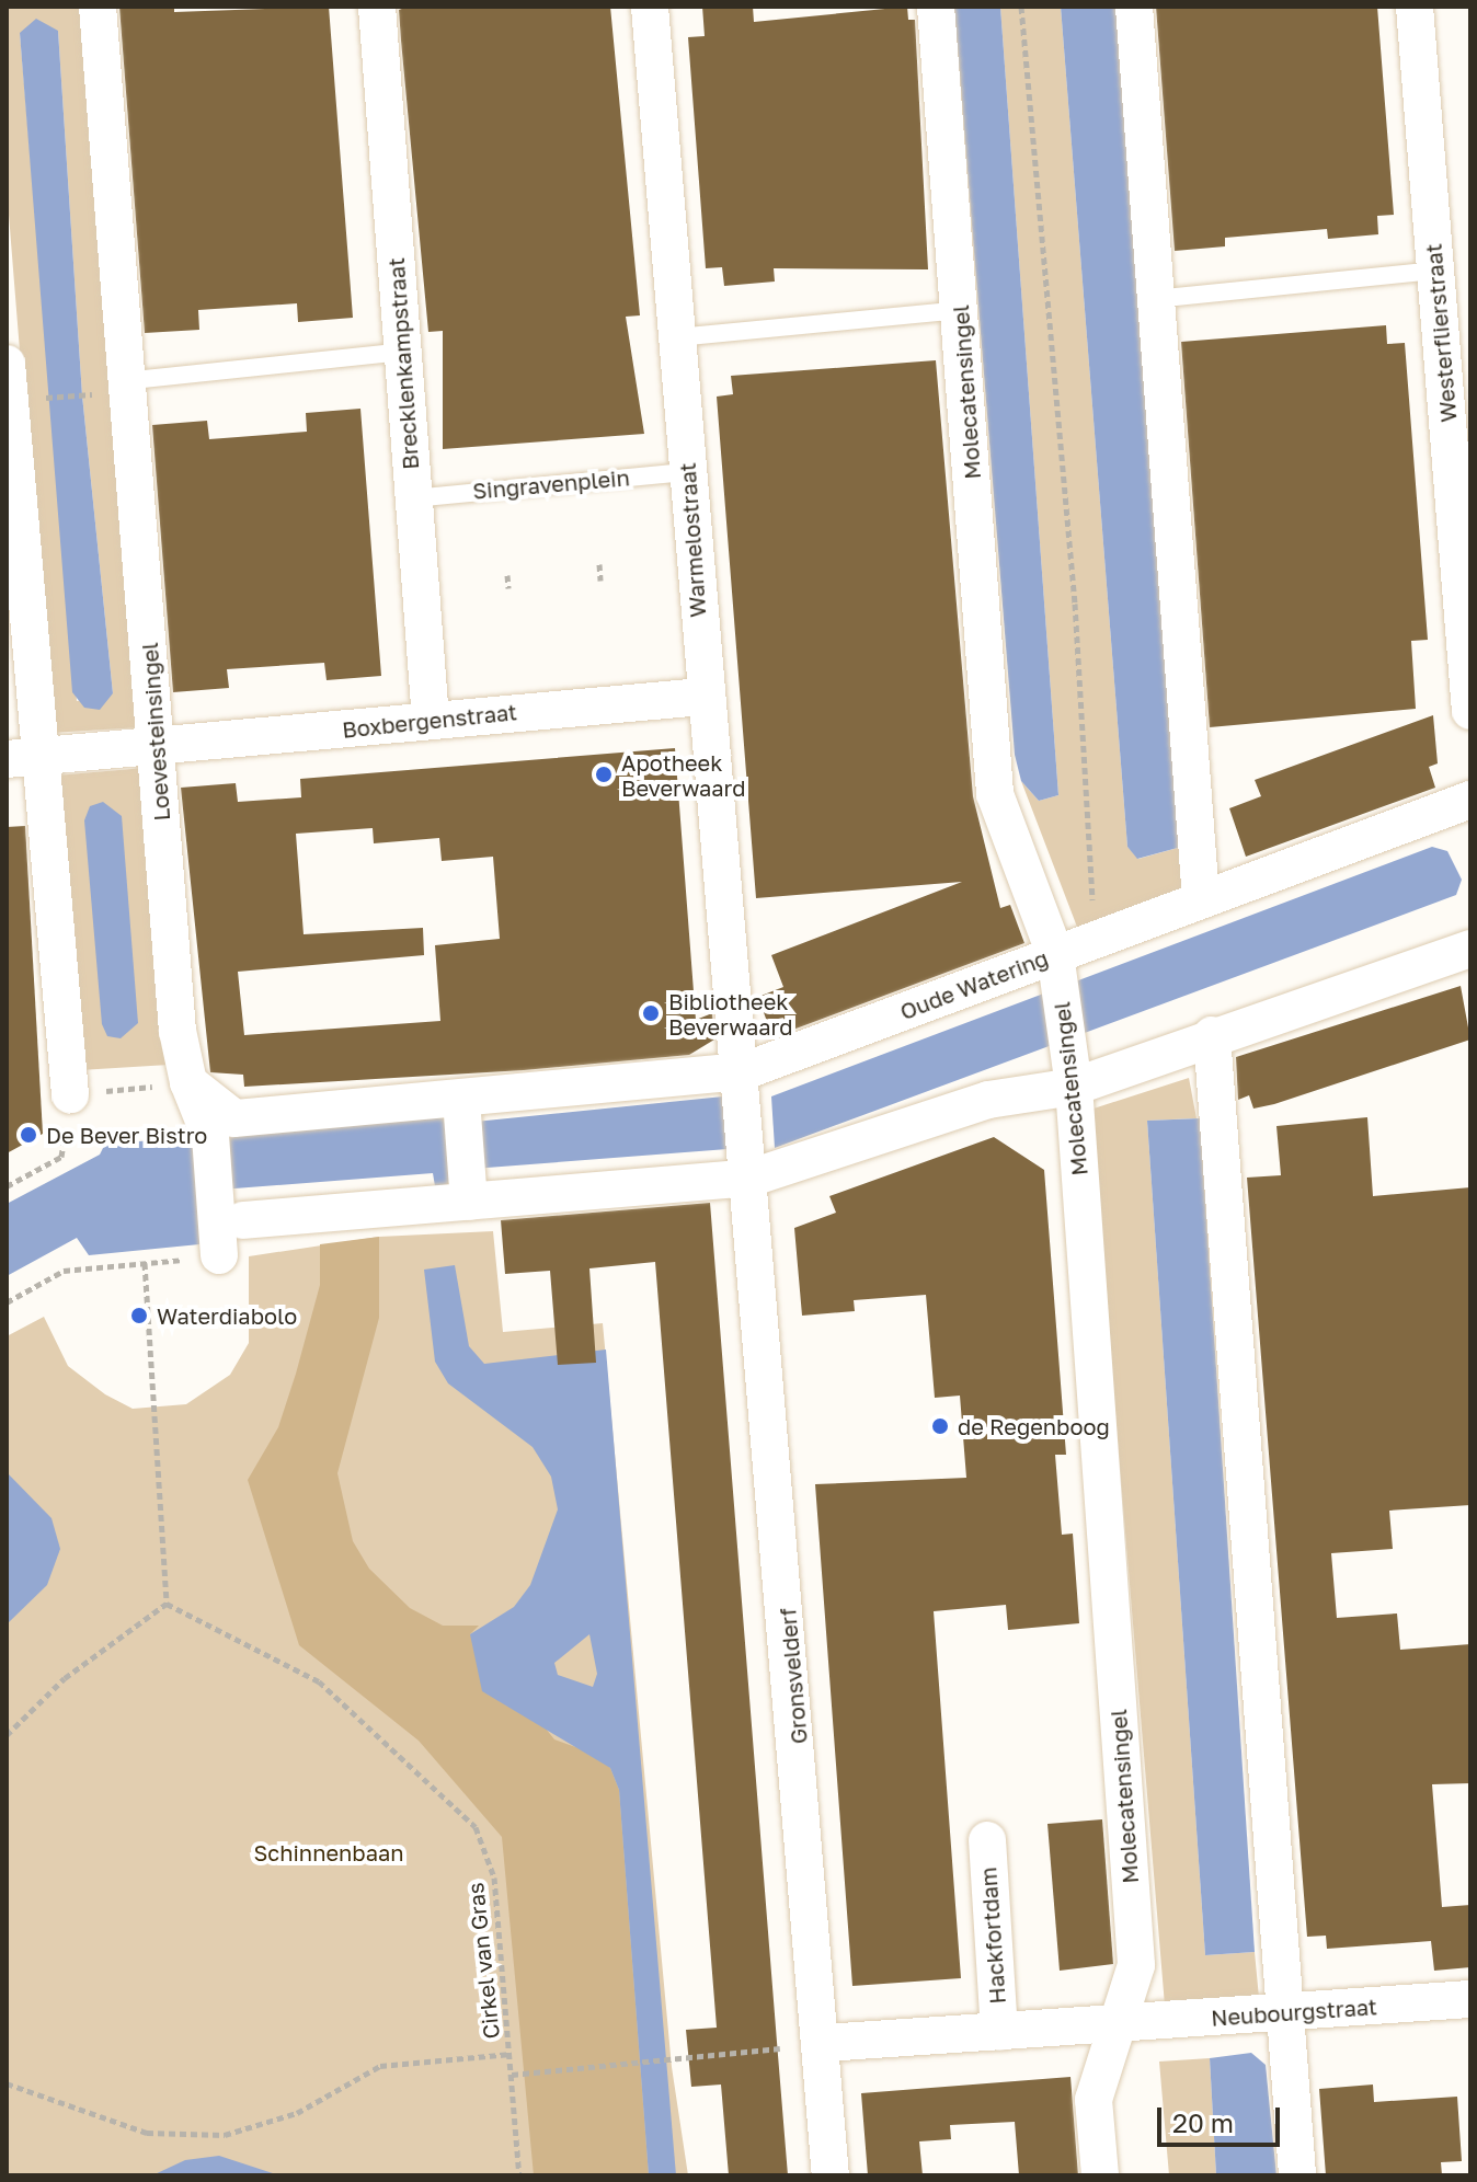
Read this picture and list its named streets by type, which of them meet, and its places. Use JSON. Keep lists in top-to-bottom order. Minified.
{"streets":{"street":["Westerflierstraat","Brecklenkampstraat","Molecatensingel","Warmelostraat","Boxbergenstraat","Loevesteinsingel","Oude Watering","Gronsvelderf","Hackfortdam","Neubourgstraat"],"lane":["Singravenplein"],"path":["Cirkel van Gras"]},"crossings":[["Brecklenkampstraat","Singravenplein"],["Brecklenkampstraat","Boxbergenstraat"],["Molecatensingel","Oude Watering"],["Molecatensingel","Hackfortdam"],["Molecatensingel","Neubourgstraat"],["Singravenplein","Warmelostraat"],["Warmelostraat","Boxbergenstraat"],["Warmelostraat","Oude Watering"],["Warmelostraat","Gronsvelderf"],["Boxbergenstraat","Loevesteinsingel"],["Loevesteinsingel","Oude Watering"],["Oude Watering","Gronsvelderf"],["Gronsvelderf","Hackfortdam"],["Hackfortdam","Neubourgstraat"]],"parks":["Schinnenbaan"],"places":["Apotheek Beverwaard","Bibliotheek Beverwaard","De Bever Bistro","Waterdiabolo","de Regenboog"],"scale_bar":"20 m"}
